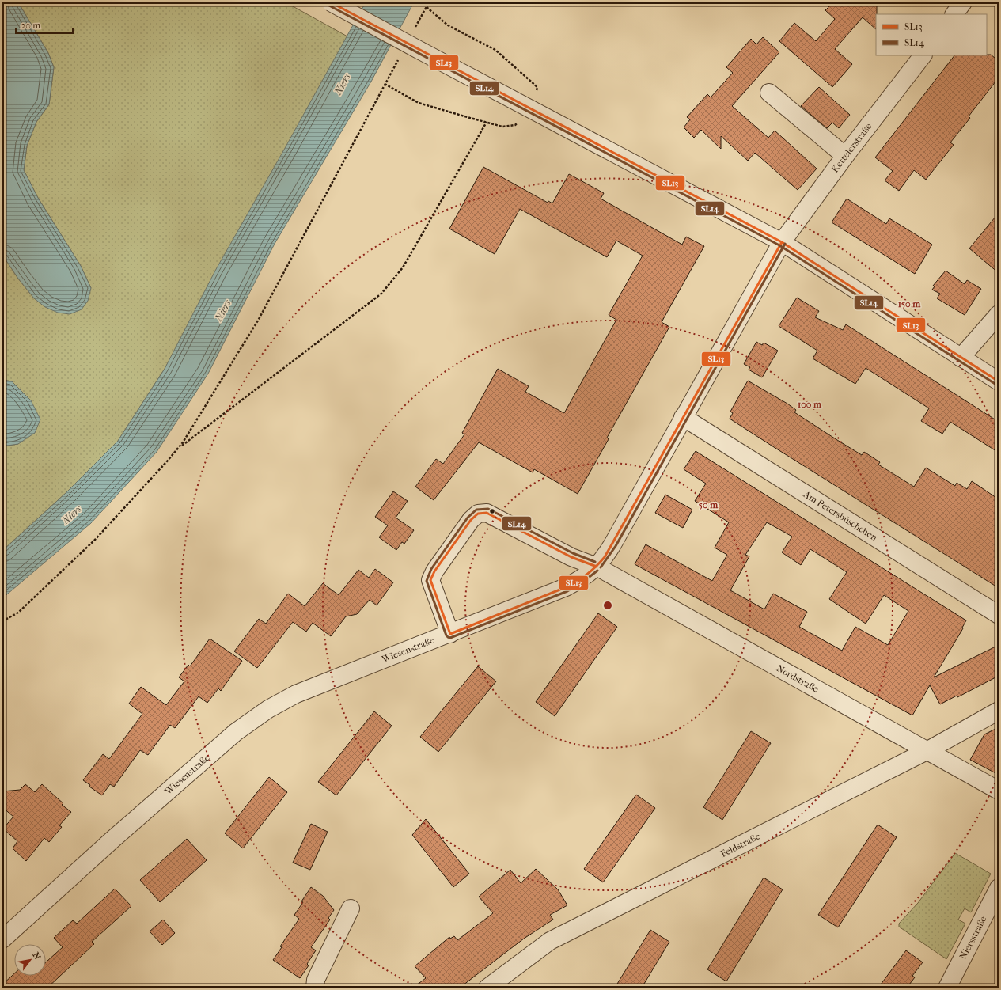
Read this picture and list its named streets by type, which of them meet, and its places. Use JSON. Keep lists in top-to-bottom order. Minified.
{"streets":{"street":["Kettelerstraße","Am Petersbüschchen","Wiesenstraße","Nordstraße","Feldstraße","Niersstraße"]},"crossings":[["Kettelerstraße","Wiesenstraße"],["Am Petersbüschchen","Wiesenstraße"],["Wiesenstraße","Nordstraße"],["Nordstraße","Feldstraße"]],"water":["Niers"],"lines":["transit line SL13","transit line SL14"],"legend":["SL13","SL14"],"scale_bar":"20 m","north":"top right","rings":["150 m","100 m","50 m"]}
